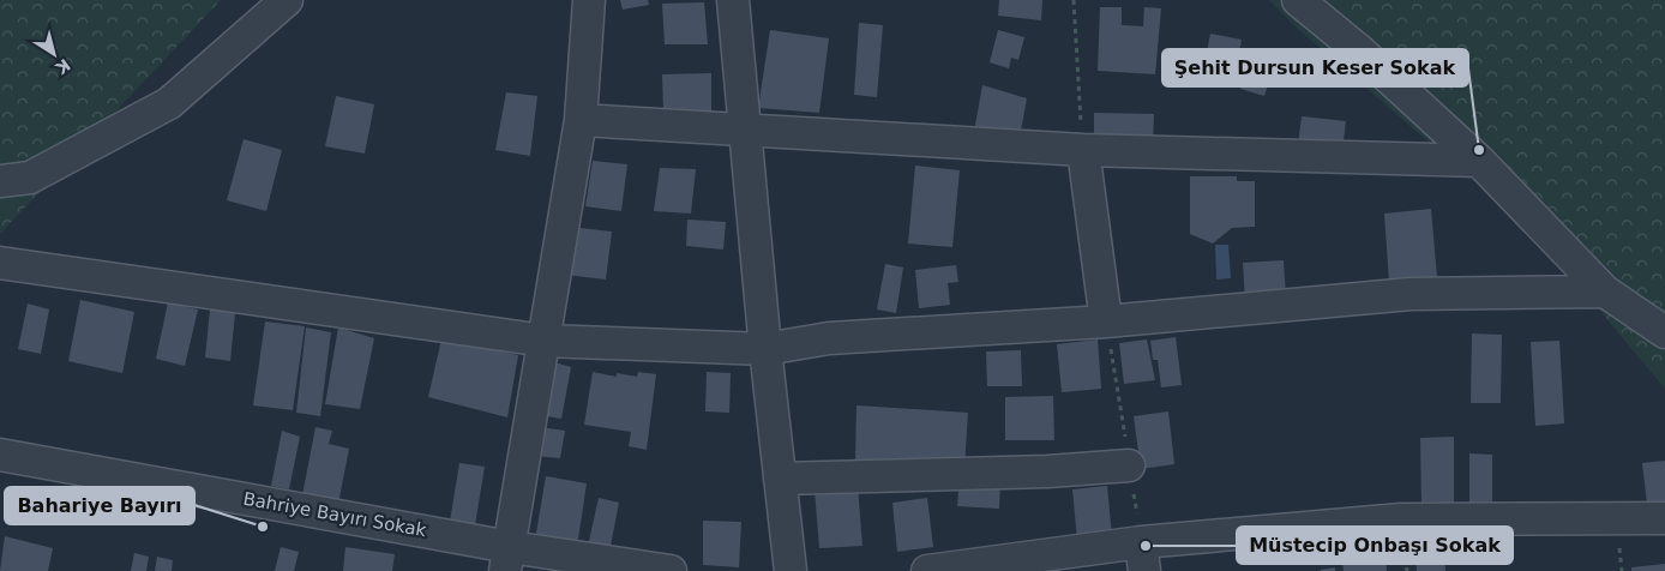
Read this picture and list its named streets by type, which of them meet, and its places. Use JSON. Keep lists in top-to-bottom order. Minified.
{"streets":{"street":["Bahriye Bayırı Sokak"]},"places":["Şehit Dursun Keser Sokak","Bahariye Bayırı","Müstecip Onbaşı Sokak"],"north":"bottom right"}
